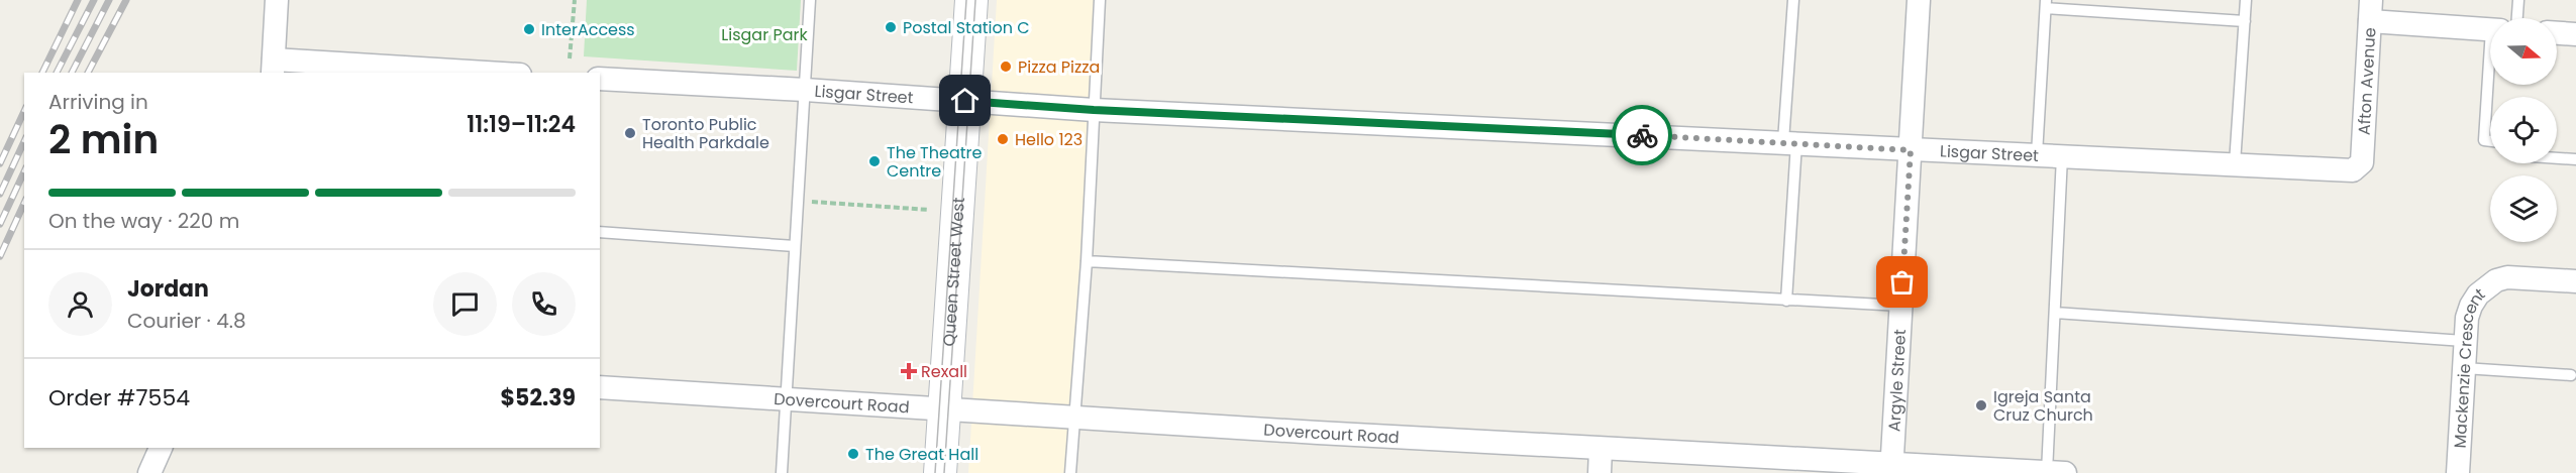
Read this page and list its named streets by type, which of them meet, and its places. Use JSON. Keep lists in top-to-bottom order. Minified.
{"streets":{"main road":["Queen Street West"],"street":["Afton Avenue","Lisgar Street","Mackenzie Crescent","Argyle Street","Dovercourt Road"]},"crossings":[["Afton Avenue","Lisgar Street"],["Lisgar Street","Queen Street West"],["Lisgar Street","Argyle Street"],["Queen Street West","Dovercourt Road"],["Argyle Street","Dovercourt Road"]],"parks":["Lisgar Park"],"places":{"other":["Postal Station C","InterAccess","Pizza Pizza","Toronto Public Health Parkdale","Hello 123","The Theatre Centre","Igreja Santa Cruz Church","The Great Hall"],"health":["Rexall"]},"north":"right","page":{"heading":["2 min","Arriving in","11:19–11:24"],"panel":["Jordan","Courier · 4.8","Order #7554","$52.39"],"bar":"On the way · 220 m"}}
